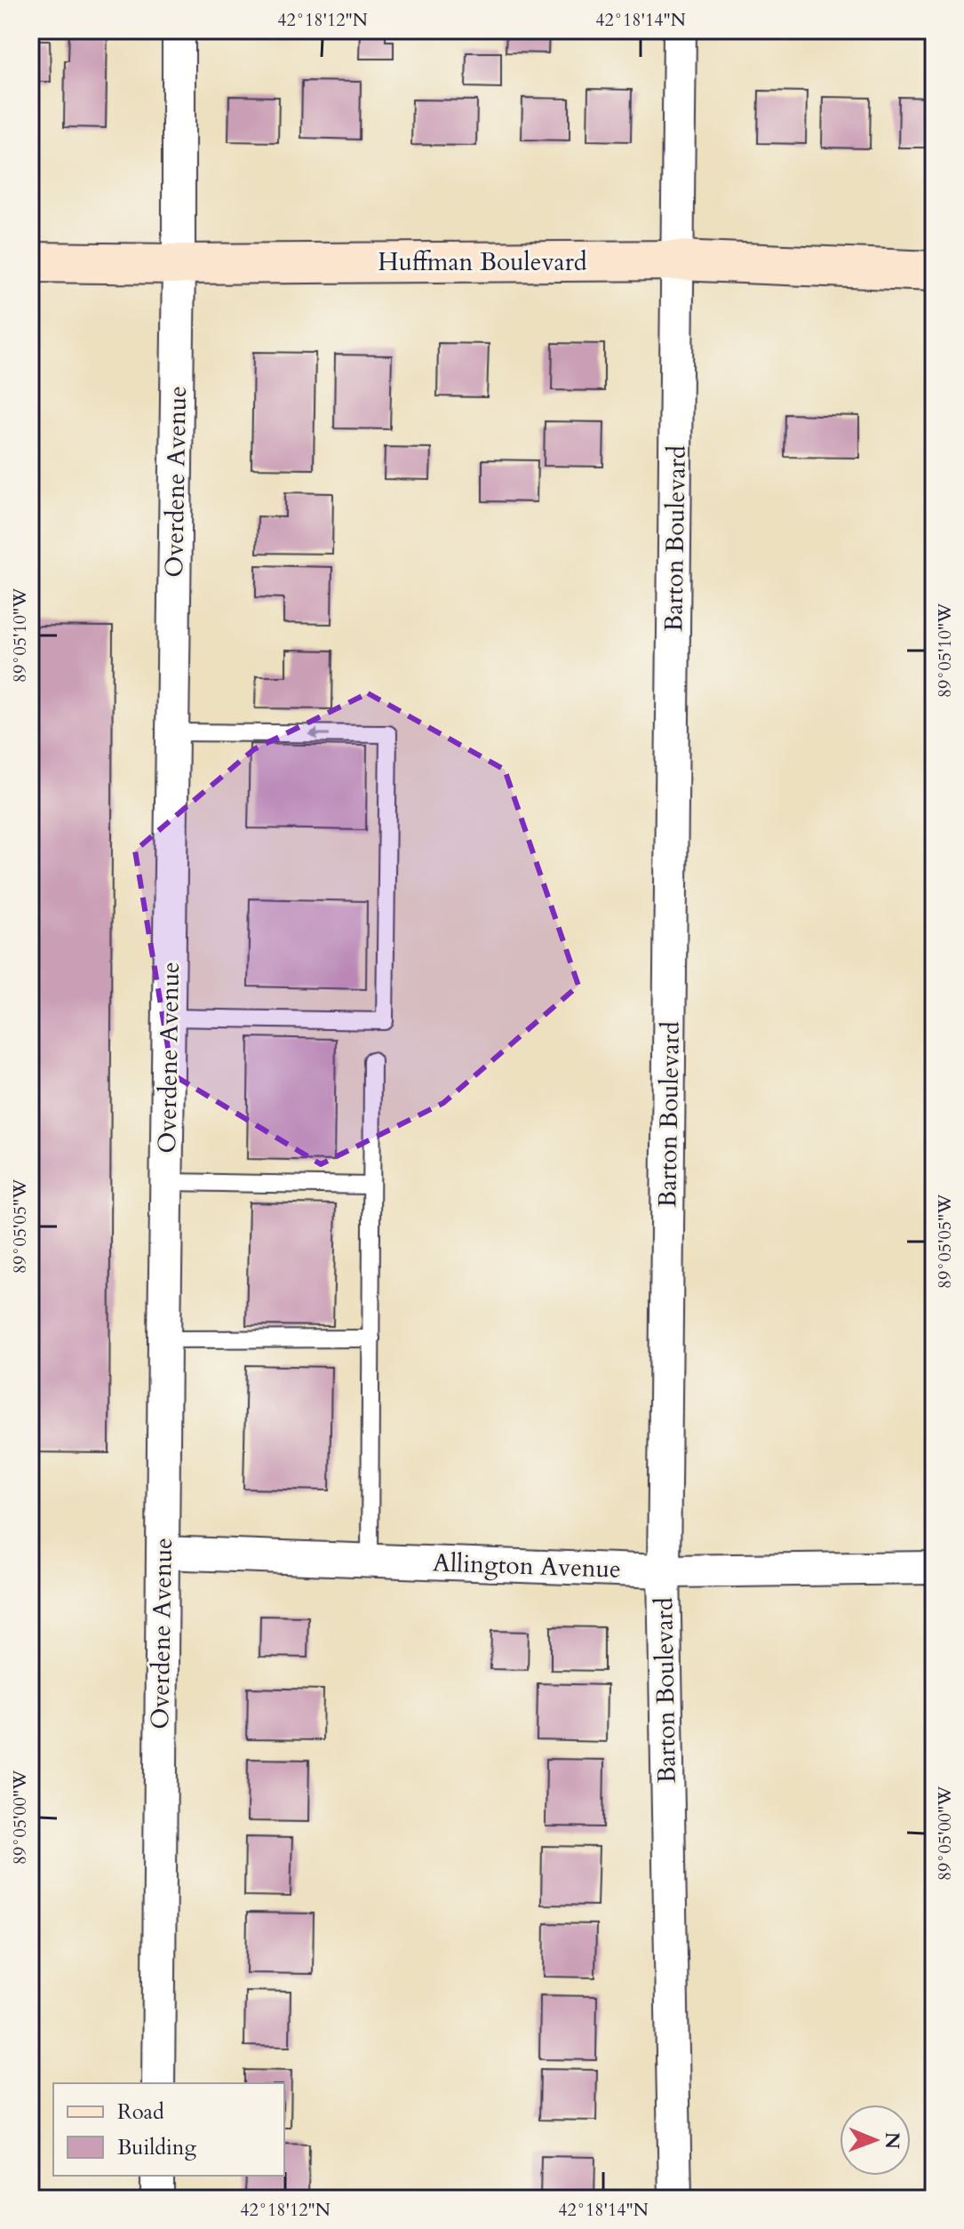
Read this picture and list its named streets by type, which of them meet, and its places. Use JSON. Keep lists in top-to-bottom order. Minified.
{"streets":{"street":["Huffman Boulevard","Overdene Avenue","Barton Boulevard","Allington Avenue"]},"crossings":[["Huffman Boulevard","Overdene Avenue"],["Huffman Boulevard","Barton Boulevard"],["Overdene Avenue","Allington Avenue"],["Barton Boulevard","Allington Avenue"]],"legend":["Road","Building"],"north":"right","coordinates":["42°18'12\"N","42°18'14\"N","89°05'10\"W","89°05'05\"W","89°05'00\"W"]}
